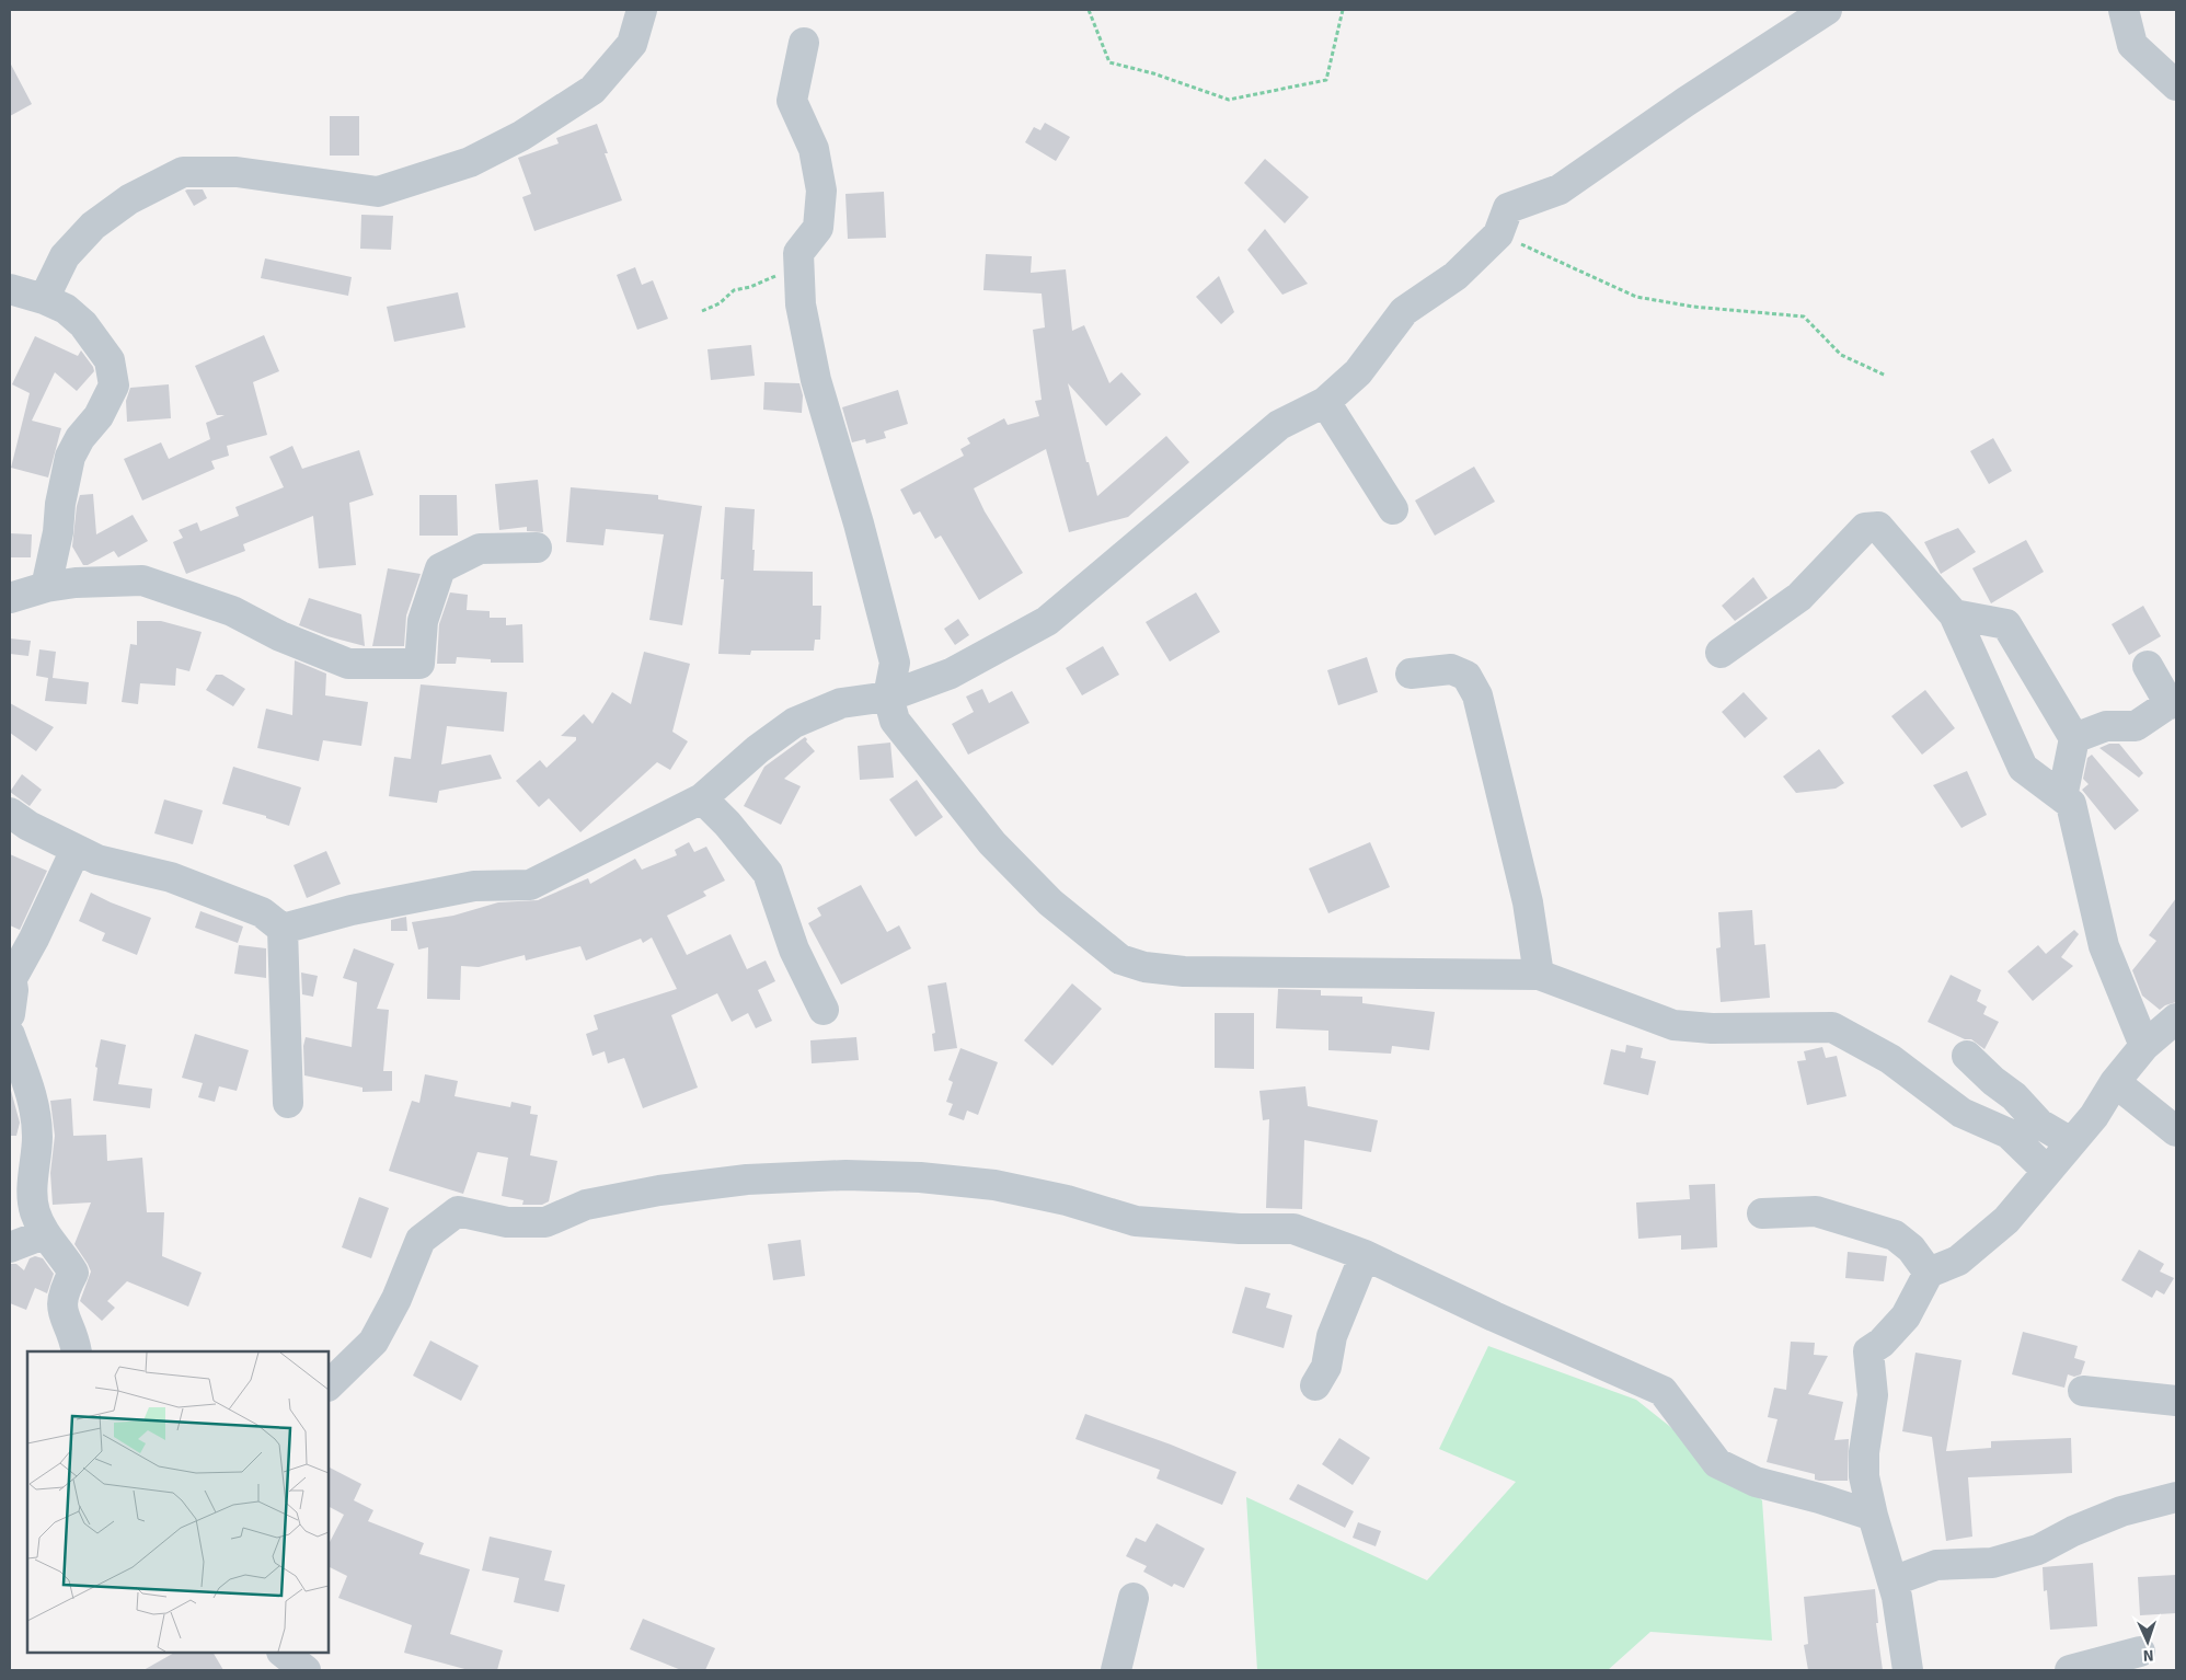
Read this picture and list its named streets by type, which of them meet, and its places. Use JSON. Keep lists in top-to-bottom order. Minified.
{"north":"bottom"}
